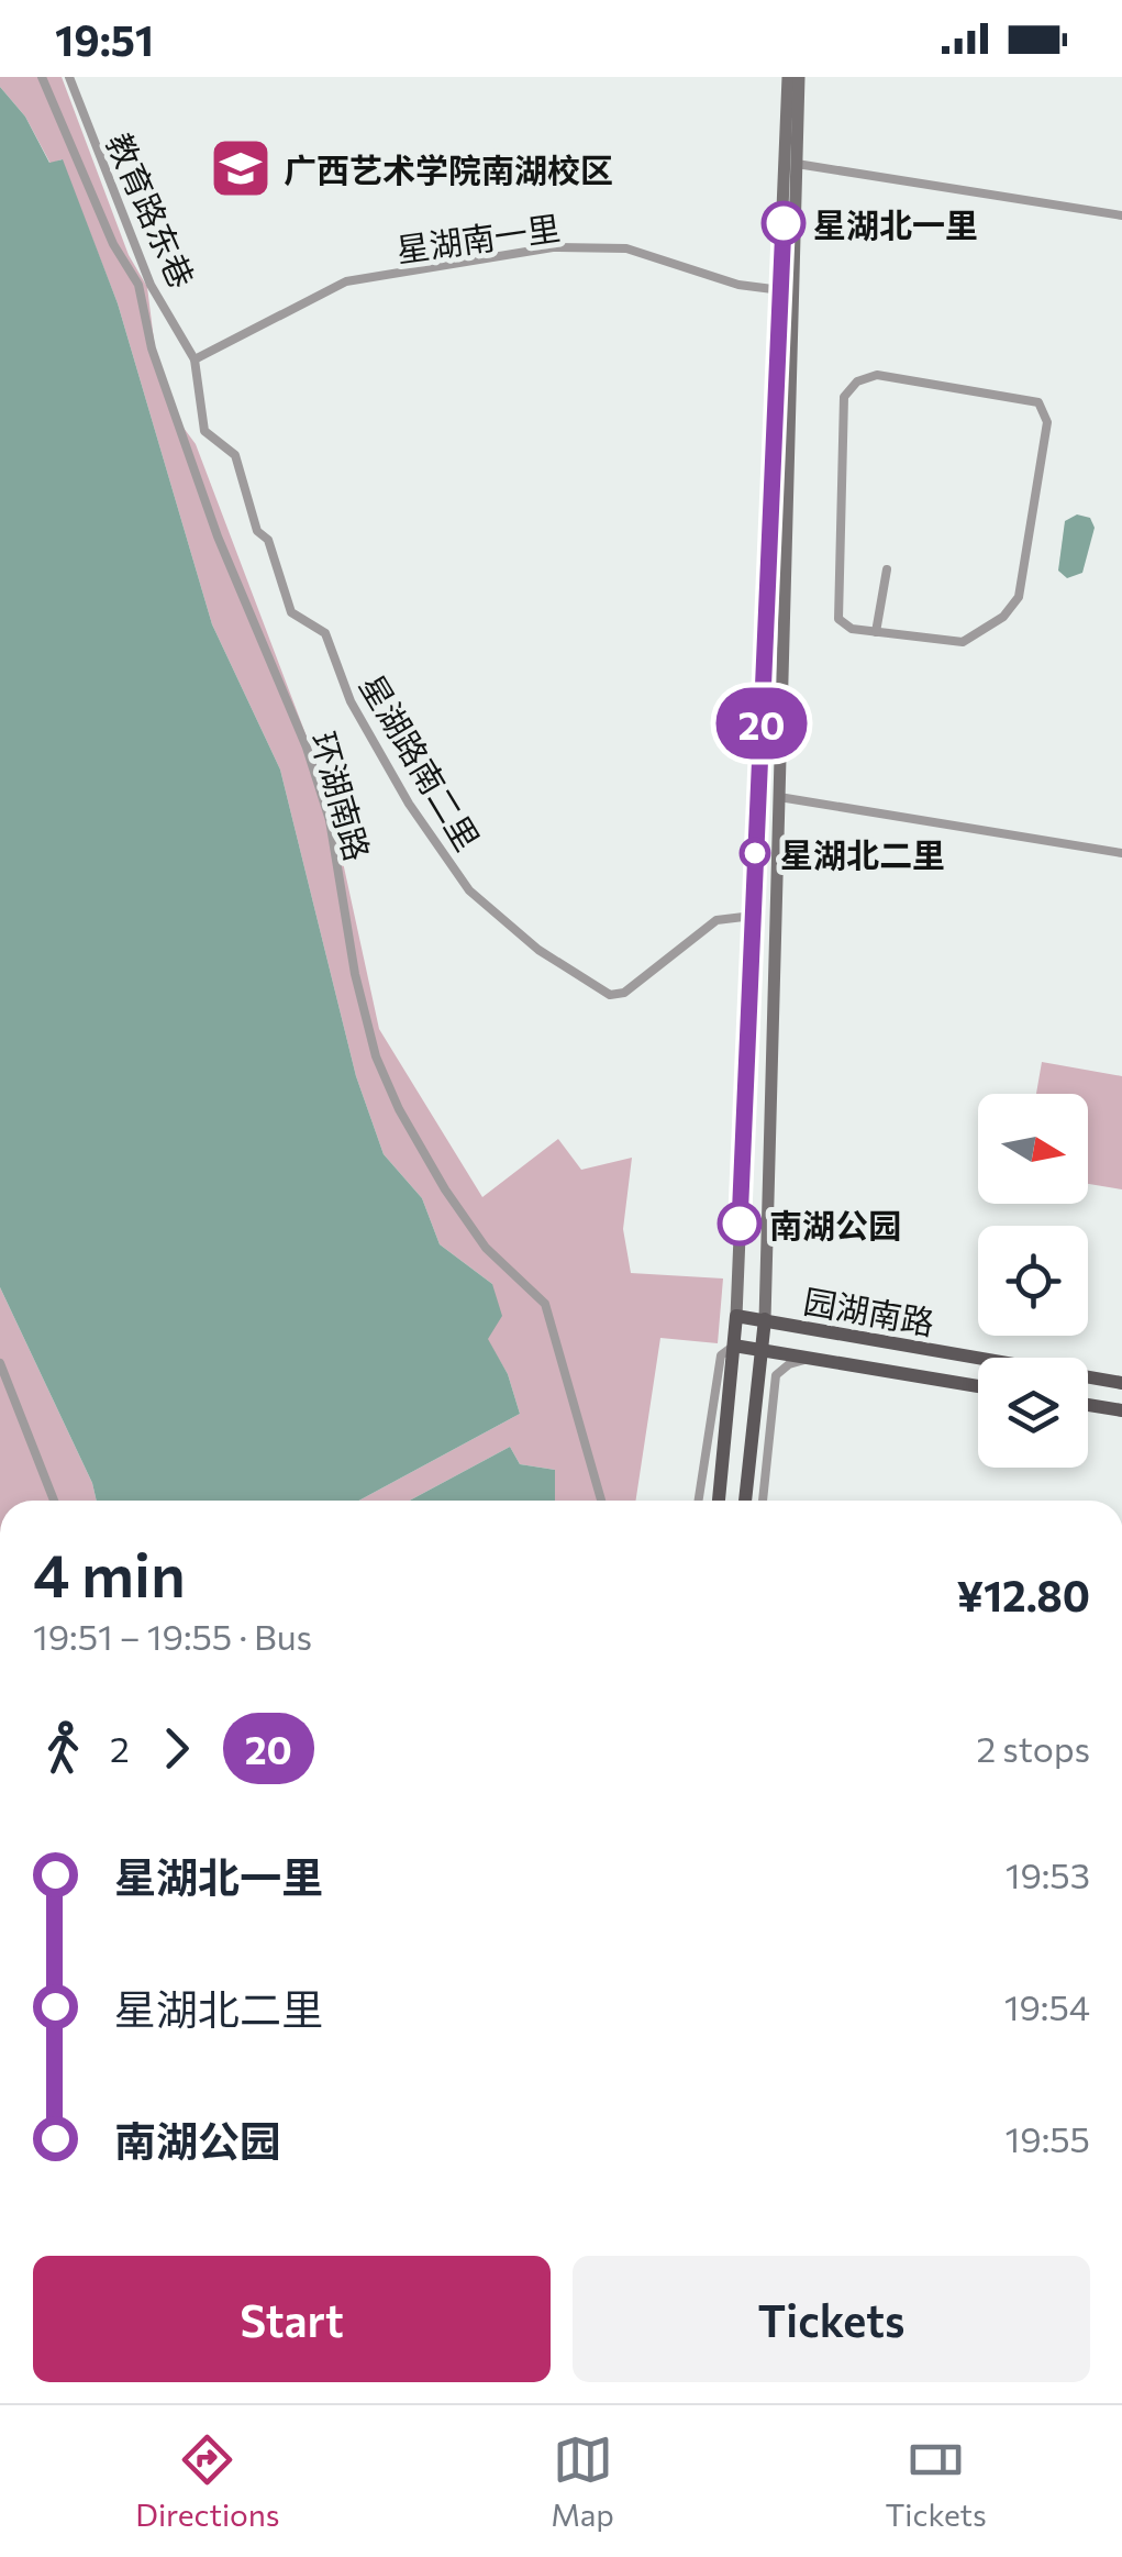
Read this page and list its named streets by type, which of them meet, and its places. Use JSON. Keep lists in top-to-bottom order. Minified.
{"streets":{"main road":["园湖南路"],"street":["教育路东巷","星湖南一里","星湖路南二里","环湖南路"]},"crossings":[["教育路东巷","星湖南一里"],["教育路东巷","星湖路南二里"],["星湖南一里","星湖路南二里"]],"places":{"school or university":["广西艺术学院南湖校区"],"other":["星湖北一里","星湖北二里","南湖公园"]},"lines":["bus line 20"],"north":"right","page":{"status":"19:51","on_map":"20","heading":["4 min","19:51 – 19:55 · Bus","¥12.80"],"legs":["2","20","2 stops"],"list":[{"name":"星湖北一里","value":"19:53"},{"name":"星湖北二里","value":"19:54"},{"name":"南湖公园","value":"19:55"}],"buttons":["Start","Tickets"],"tabs":["Directions","Map","Tickets"]}}
